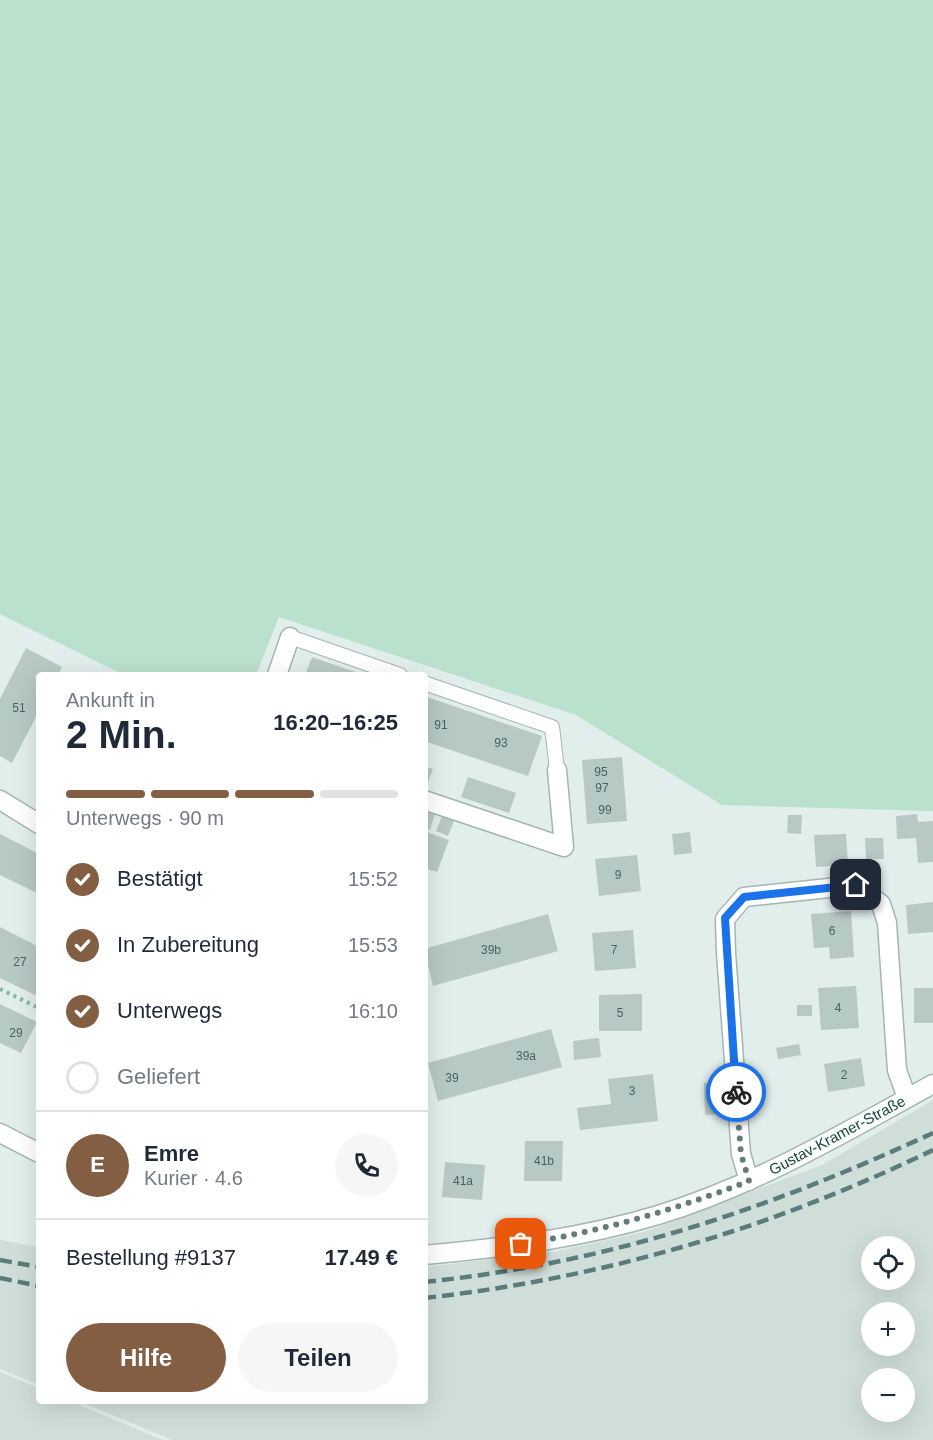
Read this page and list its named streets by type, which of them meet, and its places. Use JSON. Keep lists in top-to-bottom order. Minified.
{"streets":{"street":["Gustav-Kramer-Straße"]},"house_numbers":["51","91","93","95","97","99","9","6","39b","7","27","4","5","29","39a","2","39","3","41b","41a"],"page":{"heading":["2 Min.","Ankunft in","16:20–16:25"],"panel":["Emre","Kurier · 4.6","Bestellung #9137","17.49 €"],"bar":"Unterwegs · 90 m","list":[["Bestätigt","15:52"],["In Zubereitung","15:53"],["Unterwegs","16:10"],"Geliefert"],"round":"E","map_buttons":["+","−"],"buttons":["Hilfe","Teilen"]}}
